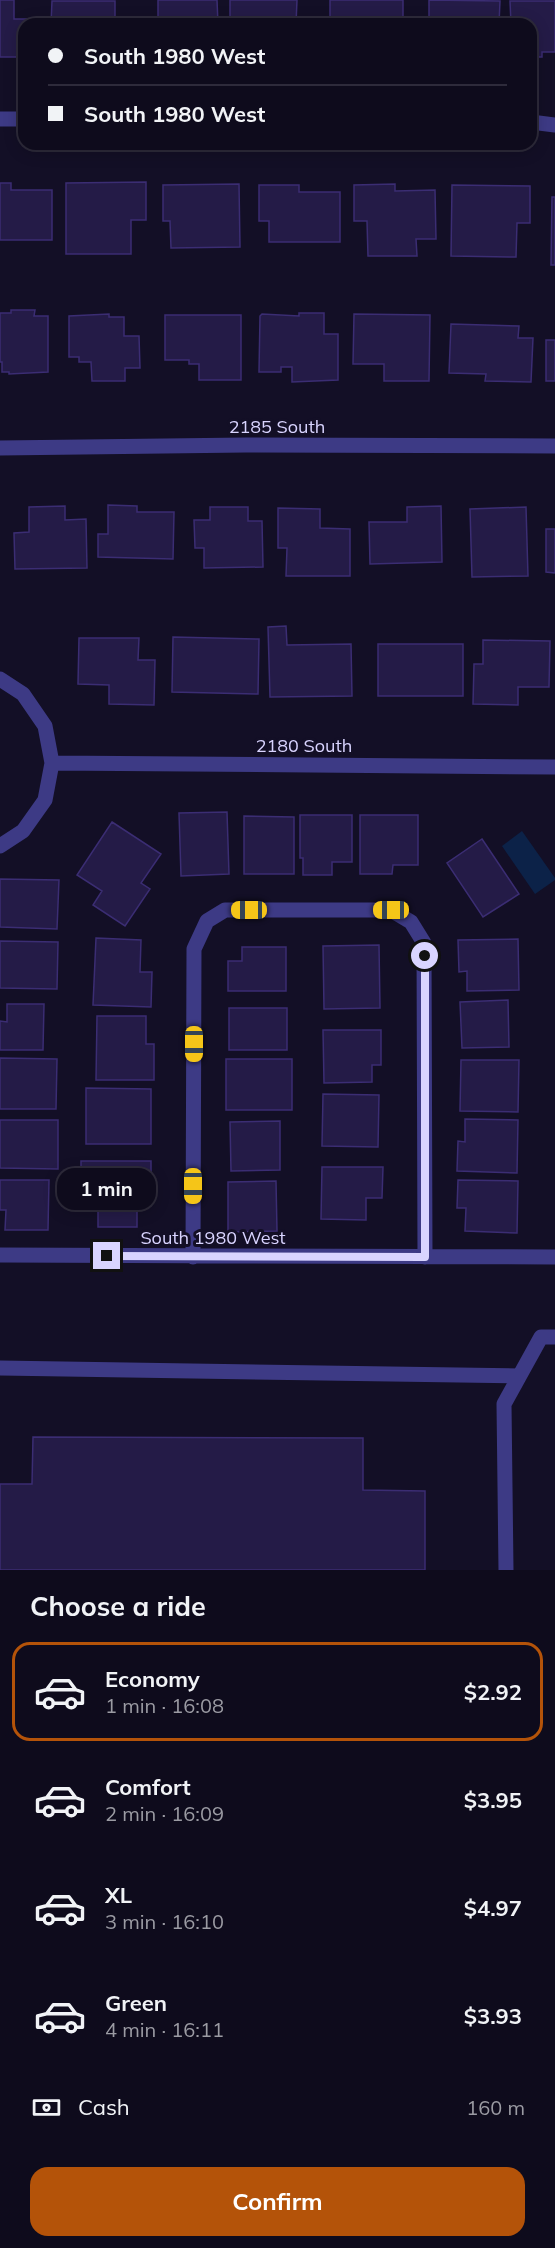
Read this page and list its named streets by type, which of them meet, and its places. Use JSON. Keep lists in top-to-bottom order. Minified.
{"streets":{"street":["2185 South","2180 South","South 1980 West"]},"page":{"banner":["South 1980 West","South 1980 West"],"bubble":"1 min","heading":"Choose a ride","list":[{"name":"Economy","note":"1 min · 16:08","value":"$2.92"},{"name":"Comfort","note":"2 min · 16:09","value":"$3.95"},{"name":"XL","note":"3 min · 16:10","value":"$4.97"},{"name":"Green","note":"4 min · 16:11","value":"$3.93"}],"pay":["Cash","160 m"],"buttons":"Confirm"}}
